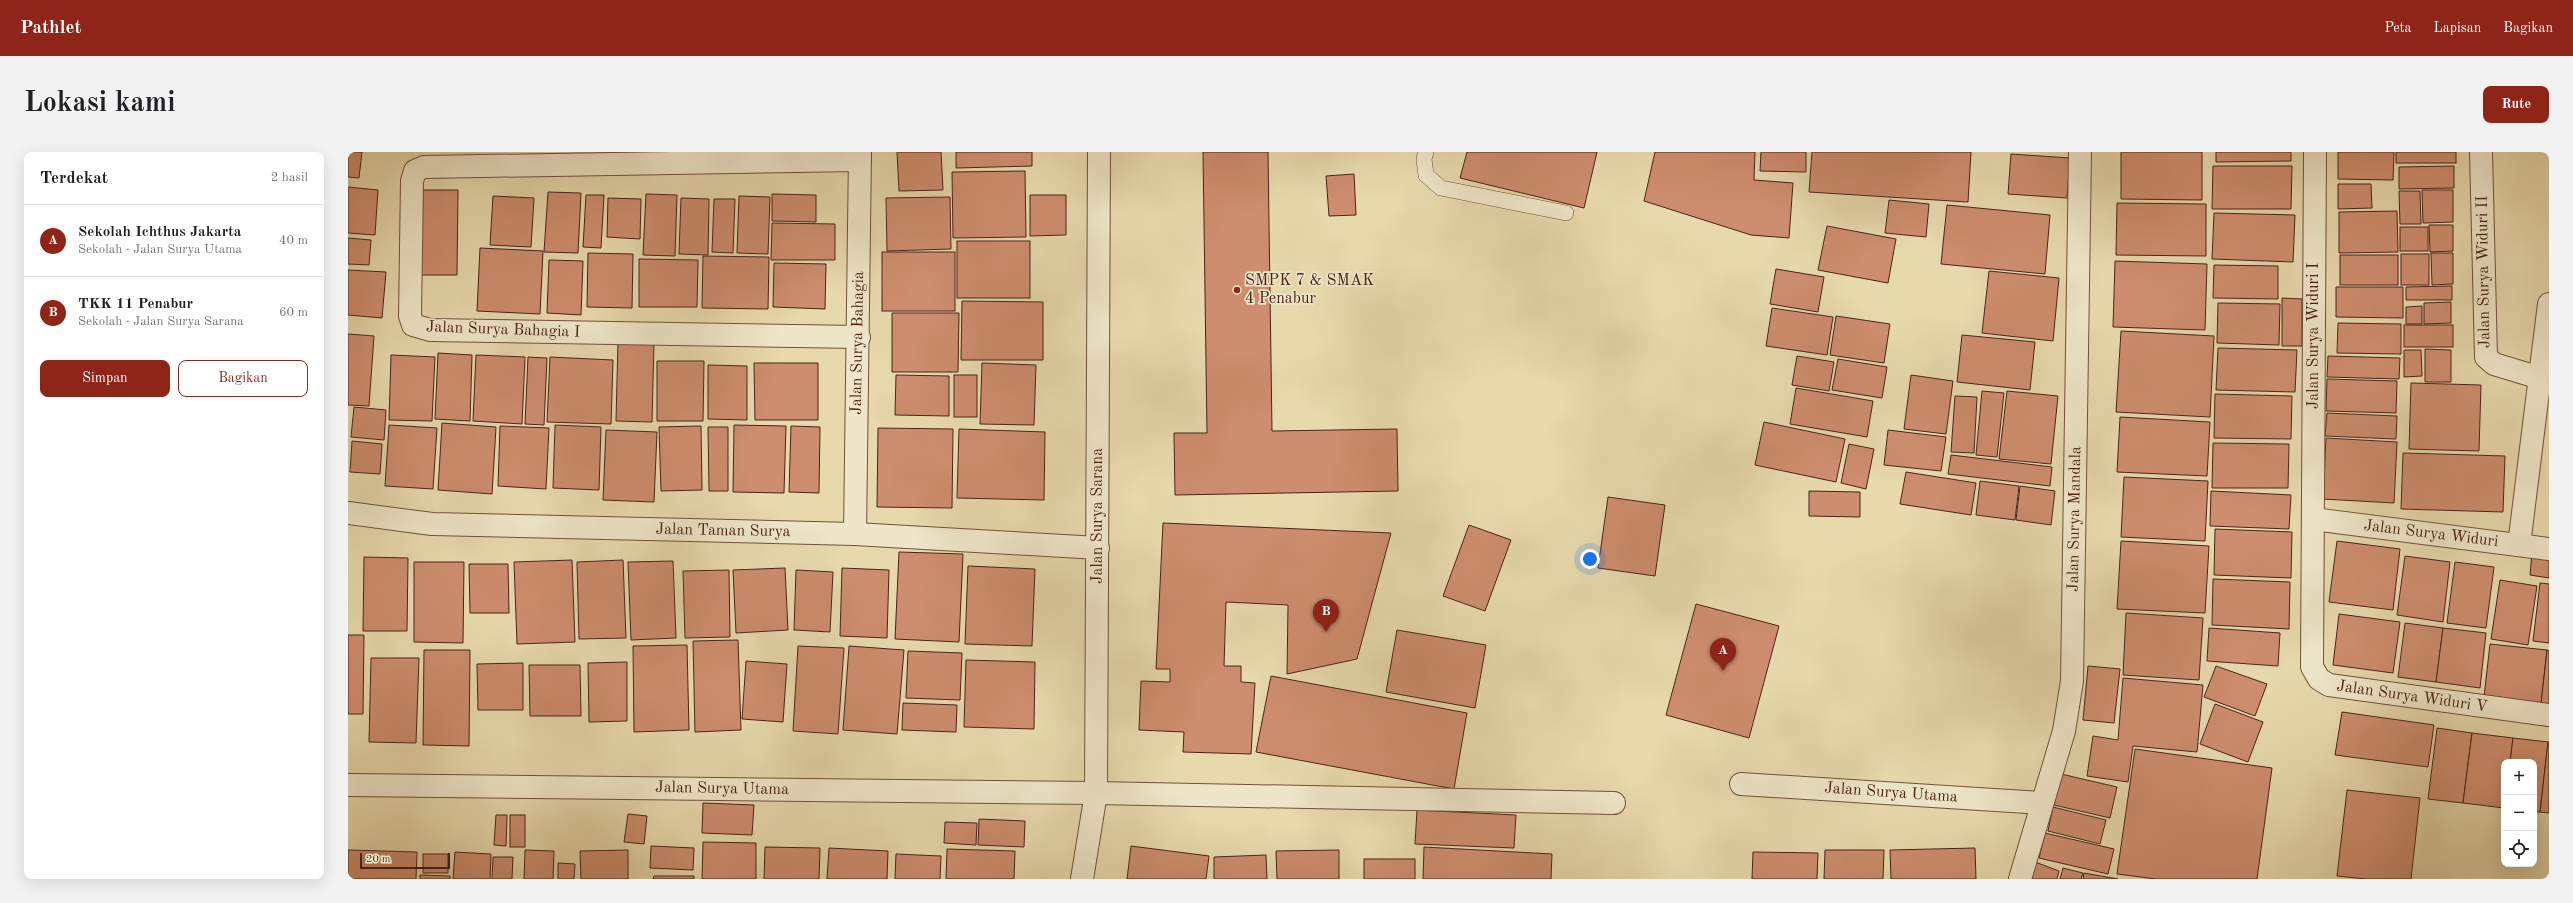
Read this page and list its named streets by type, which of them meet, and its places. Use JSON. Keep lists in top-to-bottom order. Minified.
{"streets":{"street":["Jalan Surya Widuri II","Jalan Surya Bahagia I","Jalan Surya Widuri I","Jalan Surya Bahagia","Jalan Surya Sarana","Jalan Surya Mandala","Jalan Taman Surya","Jalan Surya Widuri","Jalan Surya Widuri V","Jalan Surya Utama"]},"crossings":[["Jalan Surya Bahagia I","Jalan Surya Bahagia"],["Jalan Surya Widuri I","Jalan Surya Widuri"],["Jalan Surya Widuri I","Jalan Surya Widuri V"],["Jalan Surya Bahagia","Jalan Taman Surya"],["Jalan Surya Sarana","Jalan Taman Surya"],["Jalan Surya Sarana","Jalan Surya Utama"],["Jalan Surya Mandala","Jalan Surya Utama"],["Jalan Surya Widuri","Jalan Surya Widuri V"]],"places":["SMPK 7 & SMAK 4 Penabur"],"scale_bar":"20 m","page":{"header":"Pathlet","nav":["Peta","Lapisan","Bagikan"],"buttons":["Rute",["Simpan","Bagikan"]],"title":"Lokasi kami","heading":["Terdekat","2 hasil"],"list":[{"mark":"A","name":"Sekolah Ichthus Jakarta","note":"Sekolah · Jalan Surya Utama","value":"40 m"},{"mark":"B","name":"TKK 11 Penabur","note":"Sekolah · Jalan Surya Sarana","value":"60 m"}],"pins":["B","A"],"map_buttons":["+","−"],"scale":"20 m"}}
